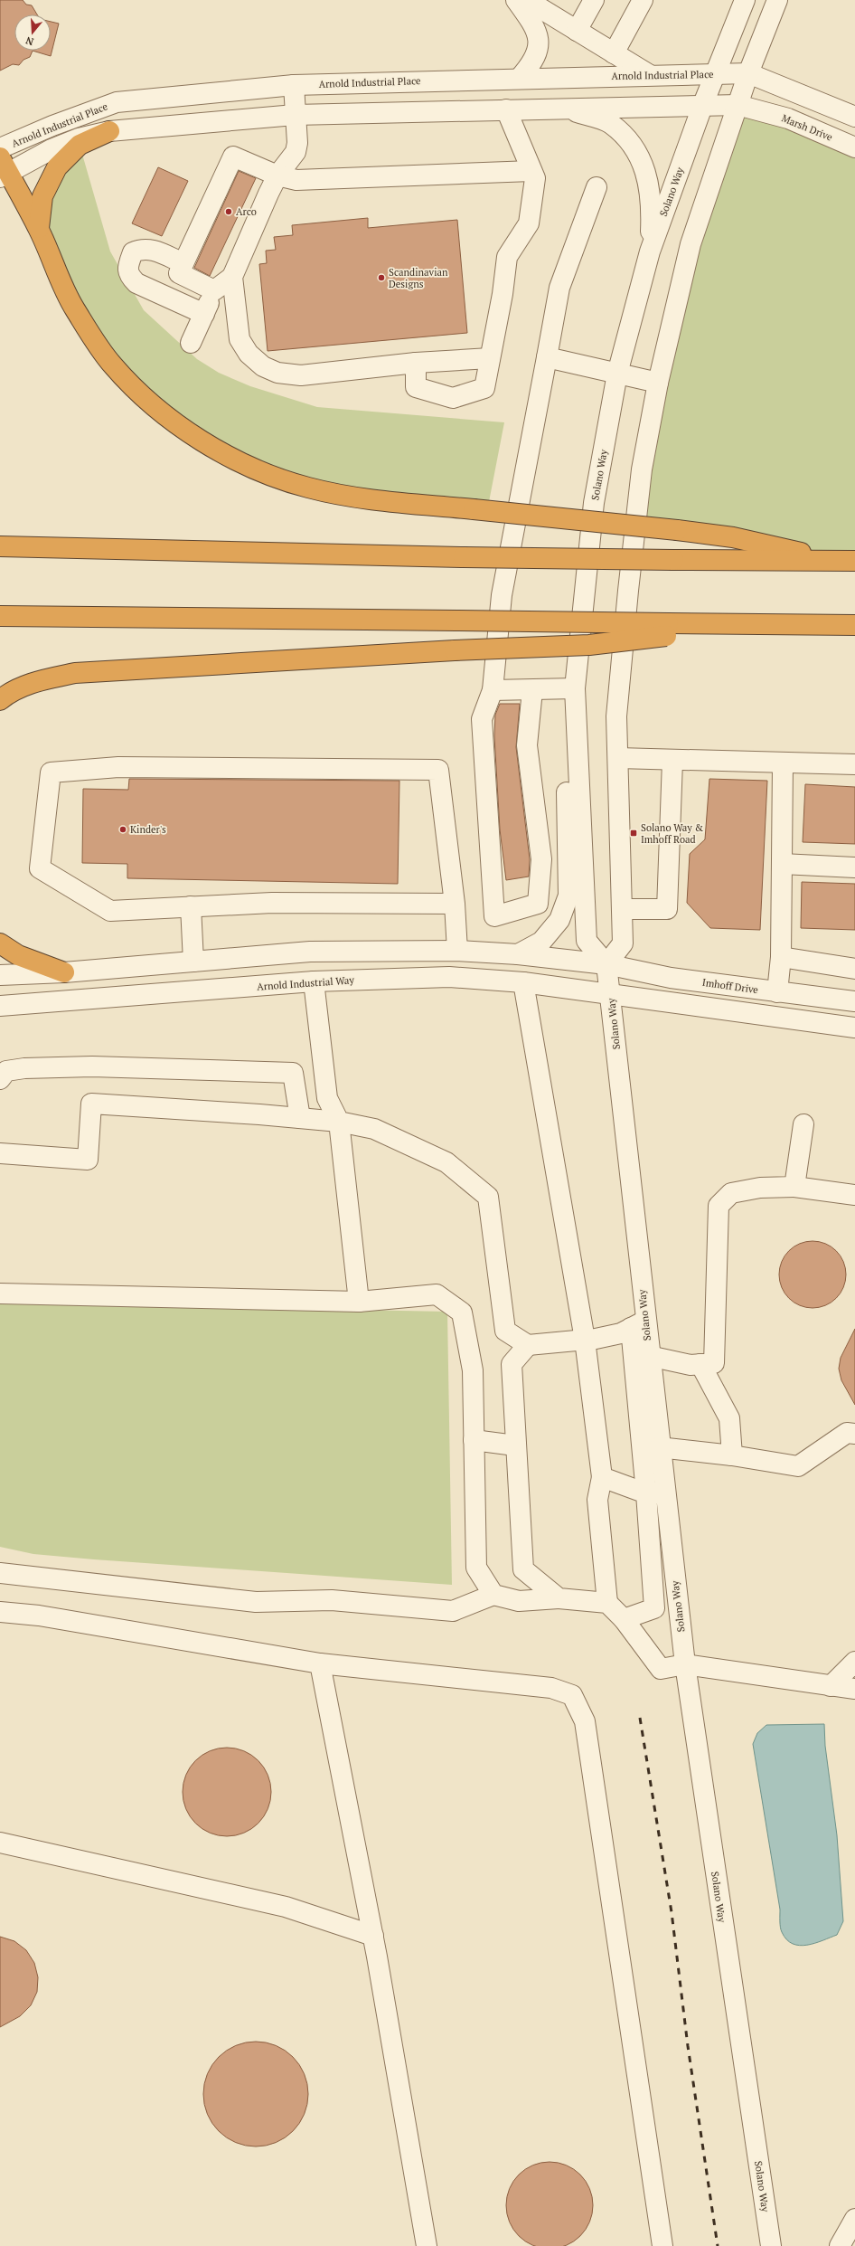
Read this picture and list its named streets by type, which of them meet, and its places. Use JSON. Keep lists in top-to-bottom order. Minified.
{"streets":{"street":["Arnold Industrial Place","Marsh Drive","Solano Way","Arnold Industrial Way","Imhoff Drive"]},"crossings":[["Arnold Industrial Place","Marsh Drive"],["Arnold Industrial Place","Solano Way"],["Solano Way","Arnold Industrial Way"],["Solano Way","Imhoff Drive"]],"places":{"other":["Arco","Scandinavian Designs","Kinder's"],"transit":["Solano Way & Imhoff Road"]},"north":"bottom"}
